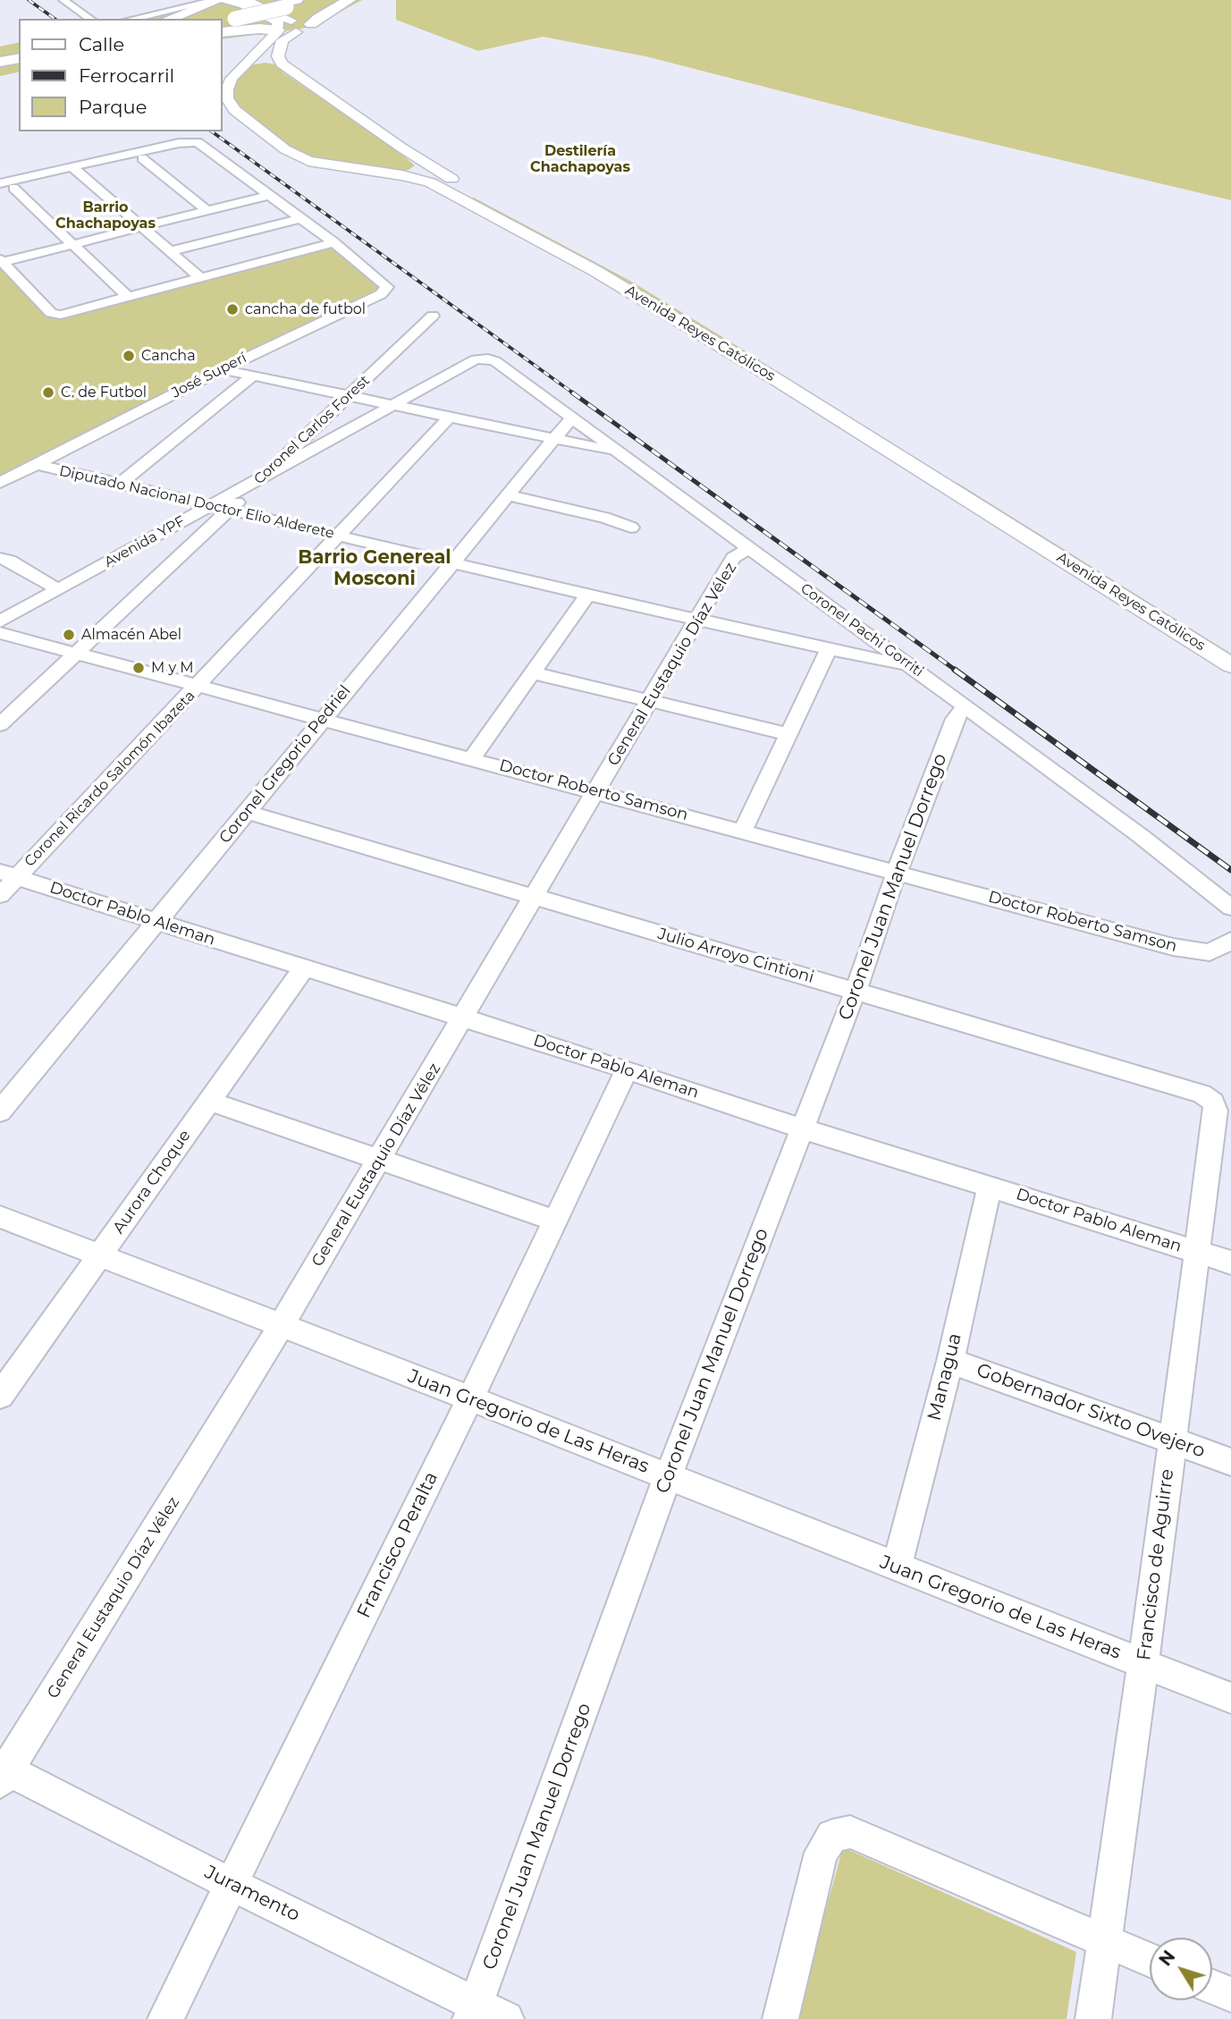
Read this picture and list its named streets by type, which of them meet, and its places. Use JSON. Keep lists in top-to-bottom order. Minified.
{"streets":{"main road":["Avenida Reyes Católicos"],"street":["José Superí","Coronel Carlos Forest","Diputado Nacional Doctor Elio Alderete","Avenida YPF","Coronel Pachi Gorriti","General Eustaquio Díaz Vélez","Coronel Gregorio Pedriel","Coronel Ricardo Salomón Ibazeta","Doctor Roberto Samson","Coronel Juan Manuel Dorrego","Doctor Pablo Aleman","Julio Arroyo Cintioni","Aurora Choque","Managua","Gobernador Sixto Ovejero","Juan Gregorio de Las Heras","Francisco Peralta","Francisco de Aguirre","Juramento"]},"crossings":[["José Superí","Diputado Nacional Doctor Elio Alderete"],["Coronel Carlos Forest","Diputado Nacional Doctor Elio Alderete"],["Coronel Carlos Forest","Avenida YPF"],["Coronel Carlos Forest","Doctor Roberto Samson"],["Diputado Nacional Doctor Elio Alderete","Avenida YPF"],["Diputado Nacional Doctor Elio Alderete","Coronel Pachi Gorriti"],["Diputado Nacional Doctor Elio Alderete","General Eustaquio Díaz Vélez"],["Diputado Nacional Doctor Elio Alderete","Coronel Gregorio Pedriel"],["Diputado Nacional Doctor Elio Alderete","Coronel Ricardo Salomón Ibazeta"],["Avenida YPF","Coronel Pachi Gorriti"],["Coronel Pachi Gorriti","General Eustaquio Díaz Vélez"],["Coronel Pachi Gorriti","Coronel Gregorio Pedriel"],["Coronel Pachi Gorriti","Coronel Juan Manuel Dorrego"],["General Eustaquio Díaz Vélez","Doctor Roberto Samson"],["General Eustaquio Díaz Vélez","Doctor Pablo Aleman"],["General Eustaquio Díaz Vélez","Julio Arroyo Cintioni"],["General Eustaquio Díaz Vélez","Juan Gregorio de Las Heras"],["General Eustaquio Díaz Vélez","Juramento"],["Coronel Gregorio Pedriel","Doctor Roberto Samson"],["Coronel Gregorio Pedriel","Doctor Pablo Aleman"],["Coronel Gregorio Pedriel","Julio Arroyo Cintioni"],["Coronel Ricardo Salomón Ibazeta","Doctor Roberto Samson"],["Coronel Ricardo Salomón Ibazeta","Doctor Pablo Aleman"],["Doctor Roberto Samson","Coronel Juan Manuel Dorrego"],["Coronel Juan Manuel Dorrego","Doctor Pablo Aleman"],["Coronel Juan Manuel Dorrego","Julio Arroyo Cintioni"],["Coronel Juan Manuel Dorrego","Juan Gregorio de Las Heras"],["Coronel Juan Manuel Dorrego","Juramento"],["Doctor Pablo Aleman","Aurora Choque"],["Doctor Pablo Aleman","Managua"],["Doctor Pablo Aleman","Francisco Peralta"],["Doctor Pablo Aleman","Francisco de Aguirre"],["Julio Arroyo Cintioni","Francisco de Aguirre"],["Aurora Choque","Juan Gregorio de Las Heras"],["Managua","Gobernador Sixto Ovejero"],["Managua","Juan Gregorio de Las Heras"],["Gobernador Sixto Ovejero","Francisco de Aguirre"],["Juan Gregorio de Las Heras","Francisco Peralta"],["Juan Gregorio de Las Heras","Francisco de Aguirre"],["Francisco Peralta","Juramento"]],"districts":["Destilería Chachapoyas","Barrio Chachapoyas","Barrio Genereal Mosconi"],"places":["cancha de futbol","Cancha","C. de Futbol","Almacén Abel","M y M"],"legend":["Calle","Ferrocarril","Parque"],"north":"top left"}
